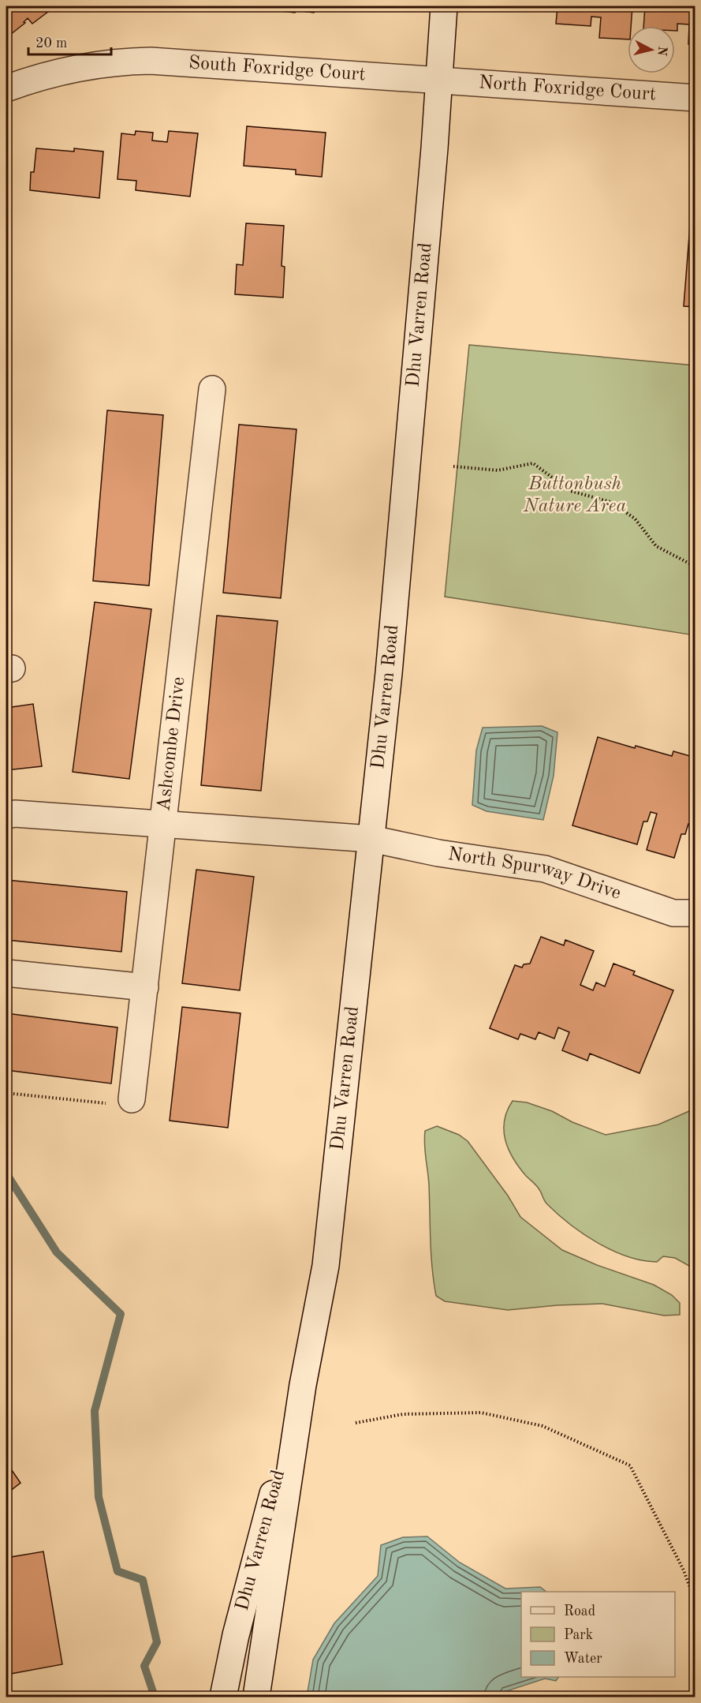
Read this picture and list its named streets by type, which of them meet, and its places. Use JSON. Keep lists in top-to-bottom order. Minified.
{"streets":{"street":["South Foxridge Court","North Foxridge Court","Dhu Varren Road","Ashcombe Drive","North Spurway Drive"]},"crossings":[["South Foxridge Court","North Foxridge Court"],["South Foxridge Court","Dhu Varren Road"],["North Foxridge Court","Dhu Varren Road"],["Dhu Varren Road","North Spurway Drive"],["Ashcombe Drive","North Spurway Drive"]],"parks":["Buttonbush Nature Area"],"legend":["Road","Park","Water"],"scale_bar":"20 m","north":"right"}
